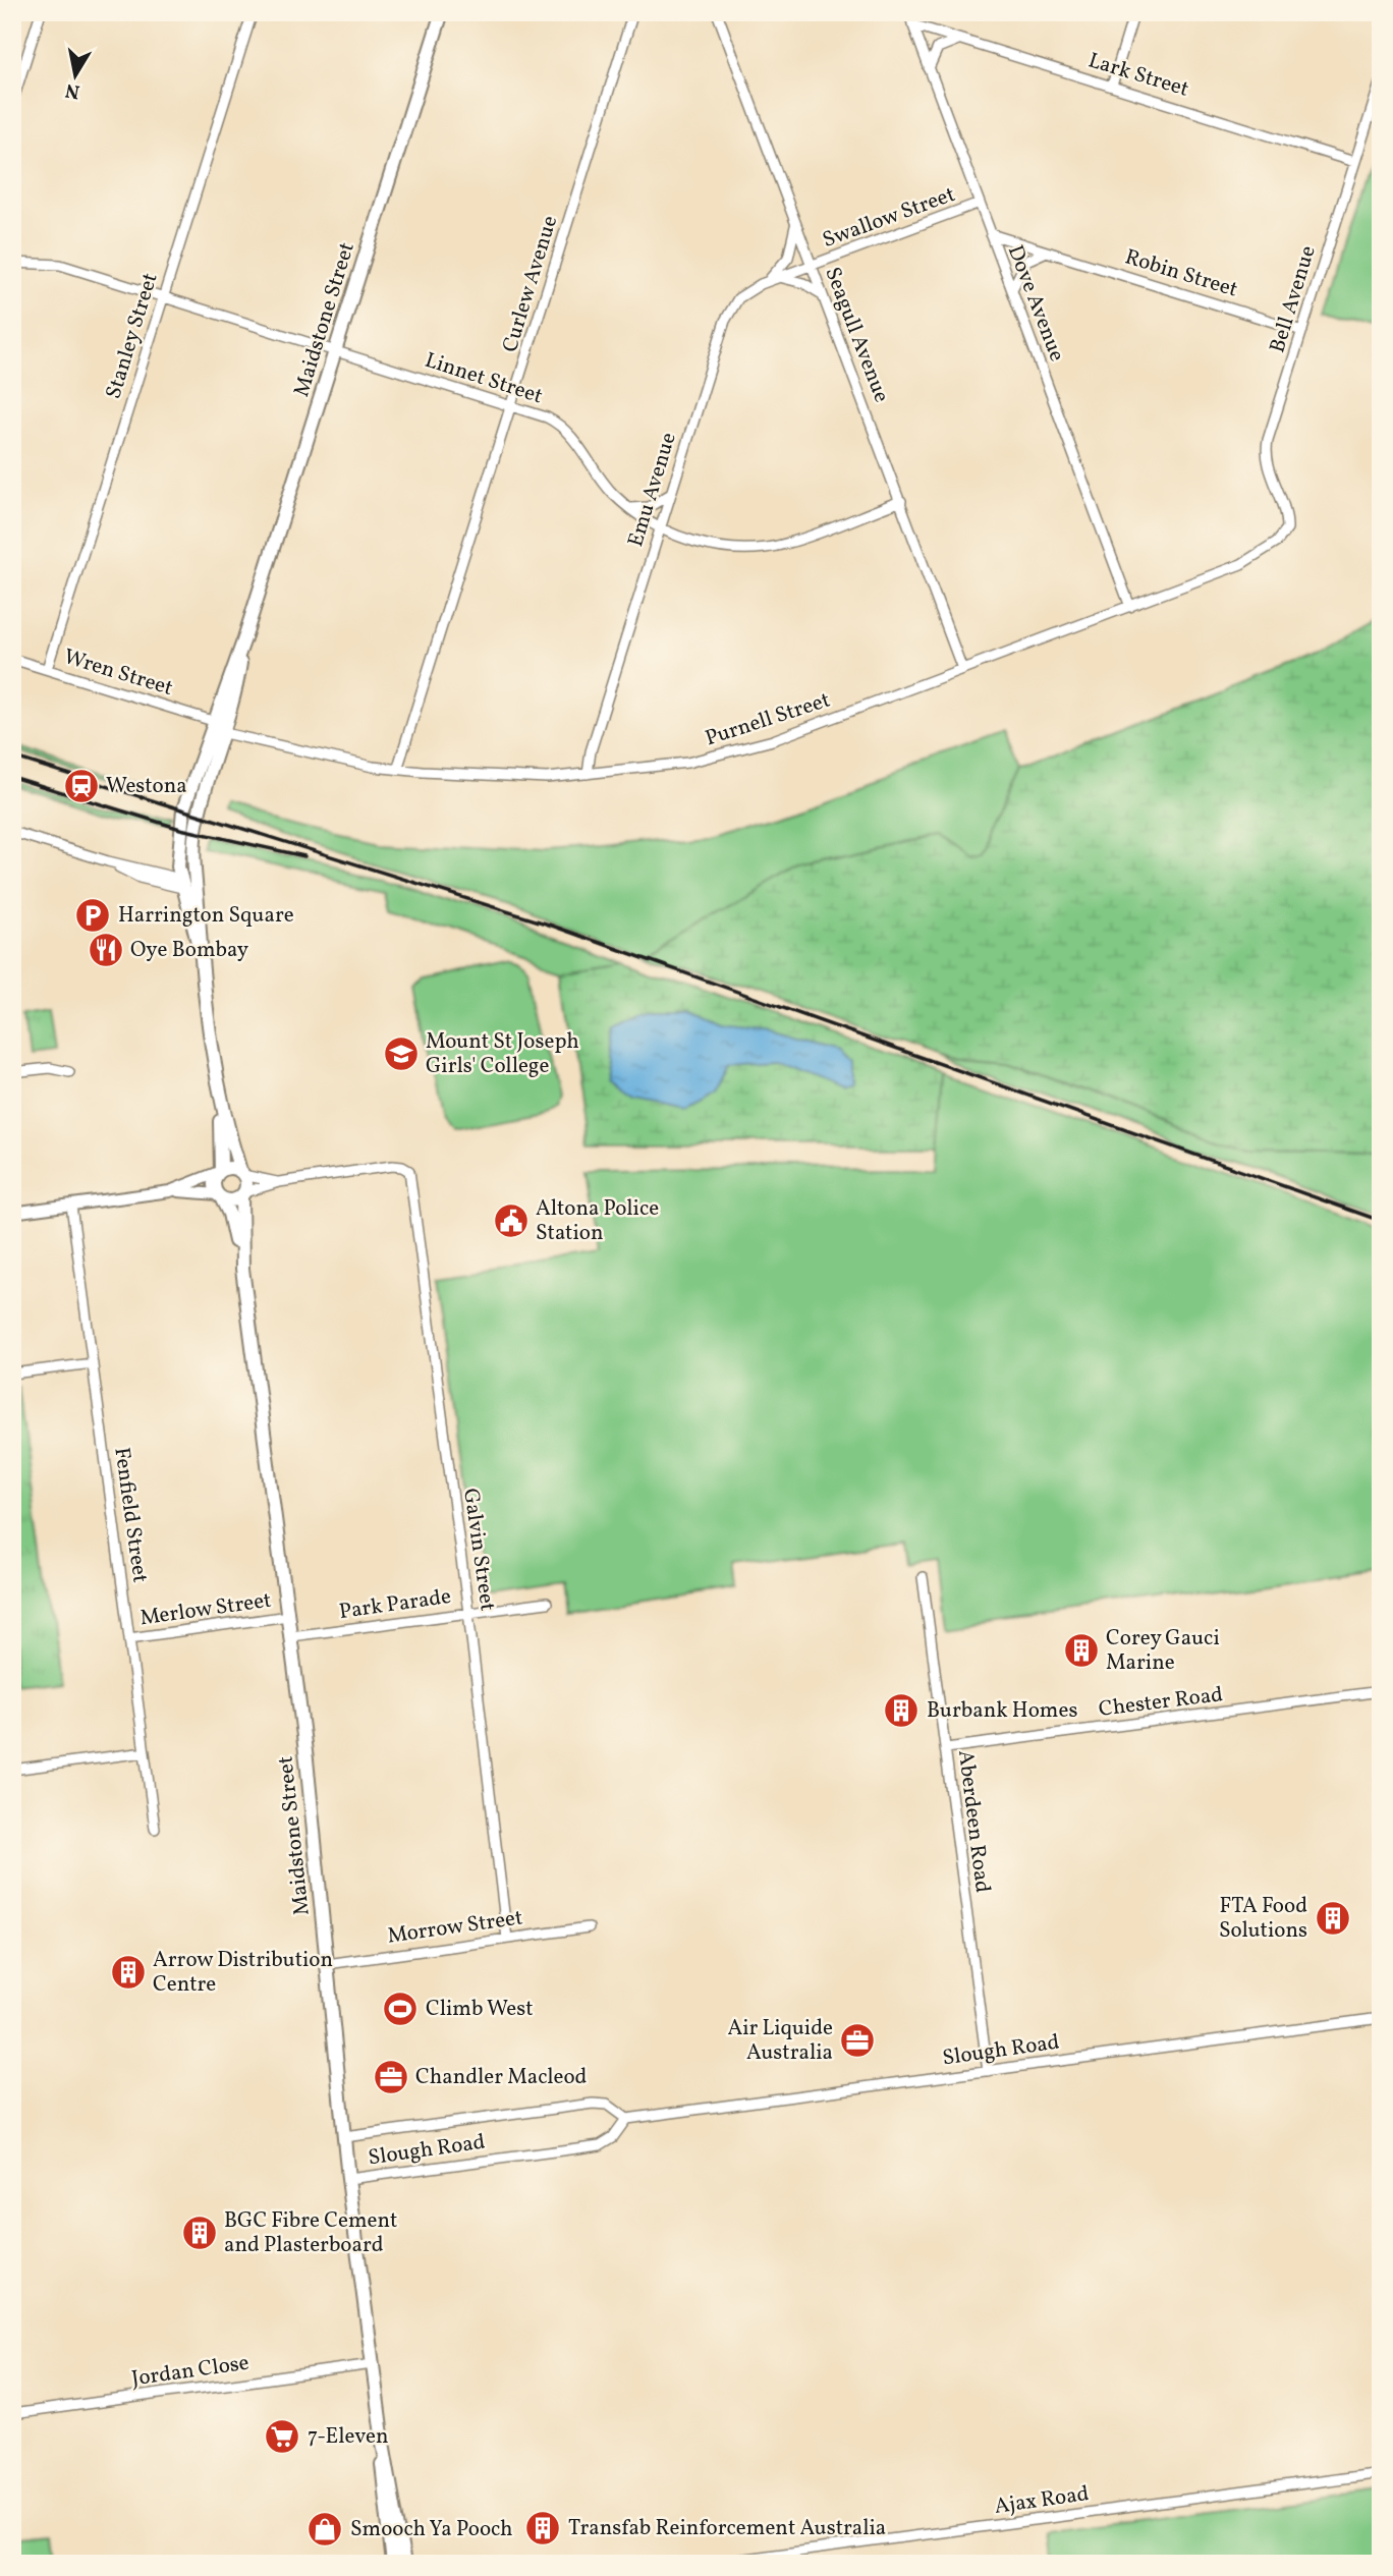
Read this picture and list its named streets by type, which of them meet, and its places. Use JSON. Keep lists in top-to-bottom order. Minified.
{"streets":{"main road":["Maidstone Street"],"street":["Lark Street","Swallow Street","Robin Street","Curlew Avenue","Bell Avenue","Dove Avenue","Seagull Avenue","Stanley Street","Linnet Street","Emu Avenue","Wren Street","Purnell Street","Fenfield Street","Galvin Street","Park Parade","Merlow Street","Chester Road","Aberdeen Road","Morrow Street","Slough Road","Jordan Close","Ajax Road"]},"crossings":[["Lark Street","Bell Avenue"],["Lark Street","Dove Avenue"],["Swallow Street","Dove Avenue"],["Swallow Street","Seagull Avenue"],["Swallow Street","Emu Avenue"],["Robin Street","Bell Avenue"],["Robin Street","Dove Avenue"],["Curlew Avenue","Linnet Street"],["Curlew Avenue","Purnell Street"],["Bell Avenue","Purnell Street"],["Dove Avenue","Purnell Street"],["Maidstone Street","Linnet Street"],["Maidstone Street","Wren Street"],["Maidstone Street","Purnell Street"],["Maidstone Street","Park Parade"],["Maidstone Street","Merlow Street"],["Maidstone Street","Morrow Street"],["Maidstone Street","Slough Road"],["Maidstone Street","Jordan Close"],["Seagull Avenue","Linnet Street"],["Seagull Avenue","Emu Avenue"],["Seagull Avenue","Purnell Street"],["Stanley Street","Linnet Street"],["Stanley Street","Wren Street"],["Linnet Street","Emu Avenue"],["Emu Avenue","Purnell Street"],["Fenfield Street","Merlow Street"],["Galvin Street","Park Parade"],["Galvin Street","Morrow Street"],["Chester Road","Aberdeen Road"],["Aberdeen Road","Slough Road"]],"places":{"station":["Westona"],"parking":["Harrington Square"],"restaurant":["Oye Bombay"],"school or university":["Mount St Joseph Girls' College"],"public building":["Altona Police Station"],"building":["Corey Gauci Marine","Burbank Homes","FTA Food Solutions","Arrow Distribution Centre","BGC Fibre Cement and Plasterboard","Transfab Reinforcement Australia"],"sports":["Climb West"],"office":["Air Liquide Australia","Chandler Macleod"],"supermarket":["7-Eleven"],"shop":["Smooch Ya Pooch"]},"north":"bottom"}
